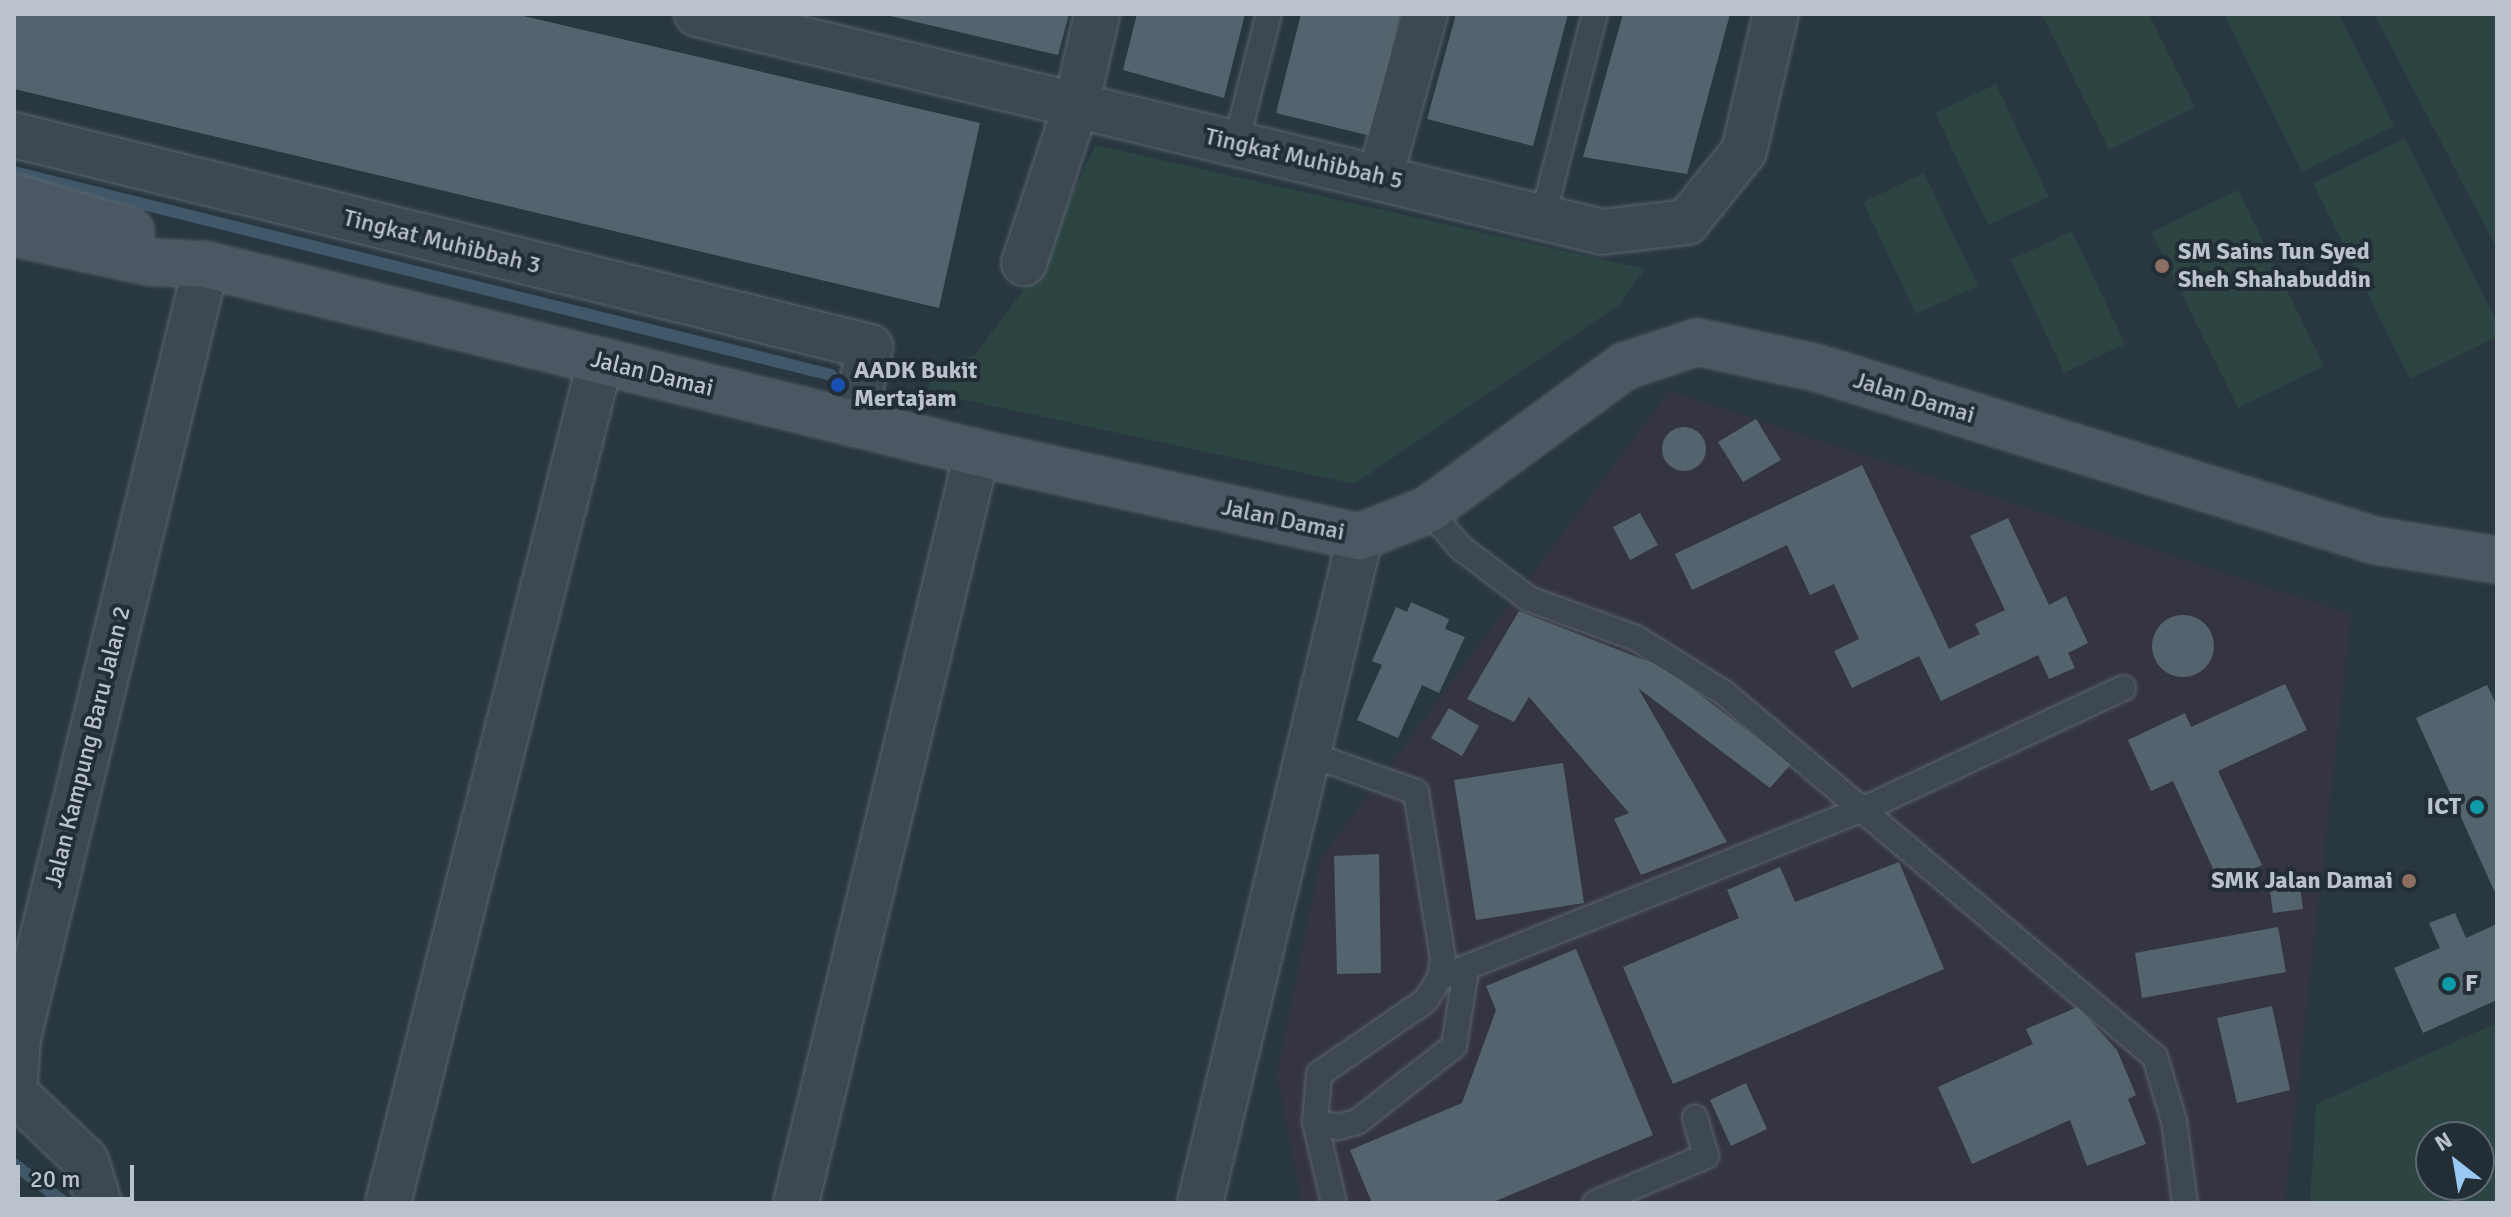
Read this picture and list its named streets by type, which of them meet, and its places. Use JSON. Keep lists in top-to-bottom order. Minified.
{"streets":{"main road":["Jalan Damai"],"street":["Tingkat Muhibbah 5","Tingkat Muhibbah 3","Jalan Kampung Baru Jalan 2"]},"crossings":[["Tingkat Muhibbah 3","Jalan Damai"],["Jalan Damai","Jalan Kampung Baru Jalan 2"]],"places":["SM Sains Tun Syed Sheh Shahabuddin","AADK Bukit Mertajam","ICT","SMK Jalan Damai","F"],"scale_bar":"20 m","north":"top left"}
